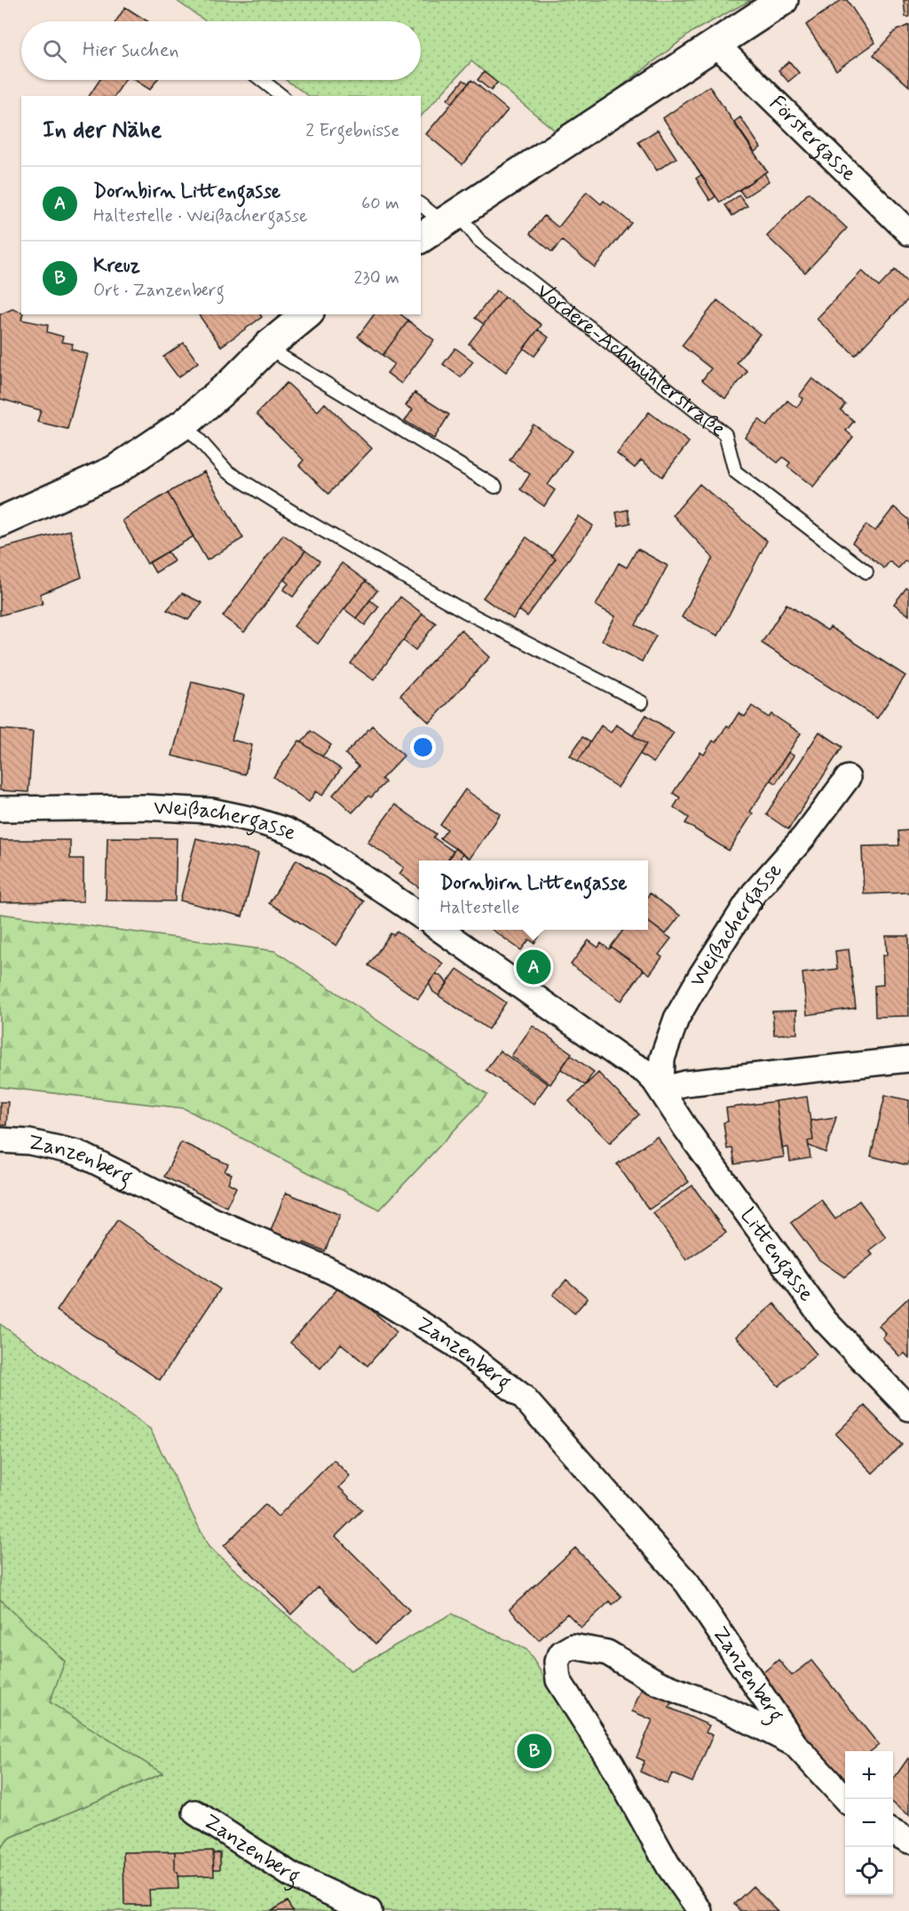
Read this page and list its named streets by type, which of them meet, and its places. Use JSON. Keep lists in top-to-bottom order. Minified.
{"streets":{"street":["Förstergasse","Weißachergasse","Zanzenberg","Littengasse"],"lane":["Vordere-Achmühlerstraße"]},"crossings":[["Weißachergasse","Littengasse"]],"page":{"search":"Hier suchen","heading":["In der Nähe","2 Ergebnisse"],"list":[{"mark":"A","name":"Dornbirn Littengasse","note":"Haltestelle · Weißachergasse","value":"60 m"},{"mark":"B","name":"Kreuz","note":"Ort · Zanzenberg","value":"230 m"}],"popup":["Dornbirn Littengasse","Haltestelle"],"pins":["A","B"],"map_buttons":["+","−"]}}
